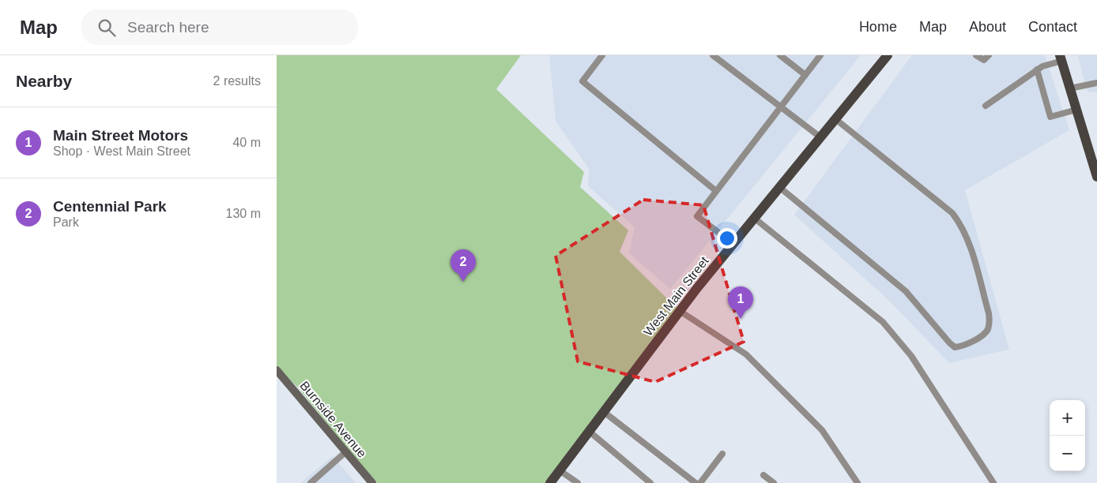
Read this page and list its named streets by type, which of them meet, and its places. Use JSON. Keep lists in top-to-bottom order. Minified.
{"streets":{"main road":["West Main Street"],"street":["Burnside Avenue"]},"page":{"header":"Map","search":"Search here","nav":["Home","Map","About","Contact"],"heading":["Nearby","2 results"],"list":[{"mark":"1","name":"Main Street Motors","note":"Shop · West Main Street","value":"40 m"},{"mark":"2","name":"Centennial Park","note":"Park","value":"130 m"}],"pins":["2","1"],"map_buttons":["+","−"]}}
